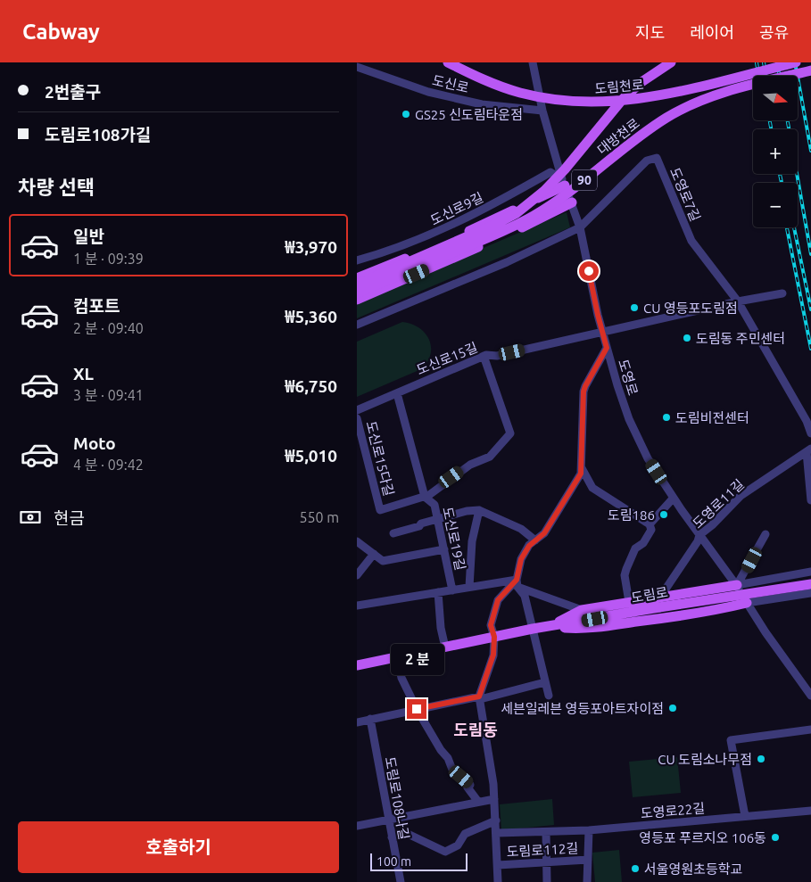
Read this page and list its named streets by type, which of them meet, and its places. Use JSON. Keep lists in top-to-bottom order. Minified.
{"streets":{"main road":["도림천로","대방천로","90","도림로"],"street":["도신로","도영로7길","도신로9길","도신로15길","도영로","도신로15다길","도영로11길","도신로19길","도림로108나길","도영로22길","도림로112길"]},"crossings":[["도신로","도영로"],["도영로7길","도영로"],["도신로9길","도영로"],["도신로15길","도영로"],["도신로15길","도신로15다길"],["도영로","도영로11길"],["도신로15다길","도신로19길"],["도림로","도림로112길"],["도영로22길","도림로112길"]],"districts":["도림동"],"places":["GS25 신도림타운점","CU 영등포도림점","도림동 주민센터","도림비전센터","도림186","세븐일레븐 영등포아트자이점","CU 도림소나무점","영등포 푸르지오 106동","서울영원초등학교"],"scale_bar":"100 m","north":"right","page":{"header":"Cabway","nav":["지도","레이어","공유"],"banner":["2번출구","도림로108가길"],"map_buttons":["+","−"],"heading":"차량 선택","list":[{"name":"일반","note":"1 분 · 09:39","value":"₩3,970"},{"name":"컴포트","note":"2 분 · 09:40","value":"₩5,360"},{"name":"XL","note":"3 분 · 09:41","value":"₩6,750"},{"name":"Moto","note":"4 분 · 09:42","value":"₩5,010"}],"pay":["현금","550 m"],"bubble":"2 분","buttons":"호출하기","scale":"100 m"}}
